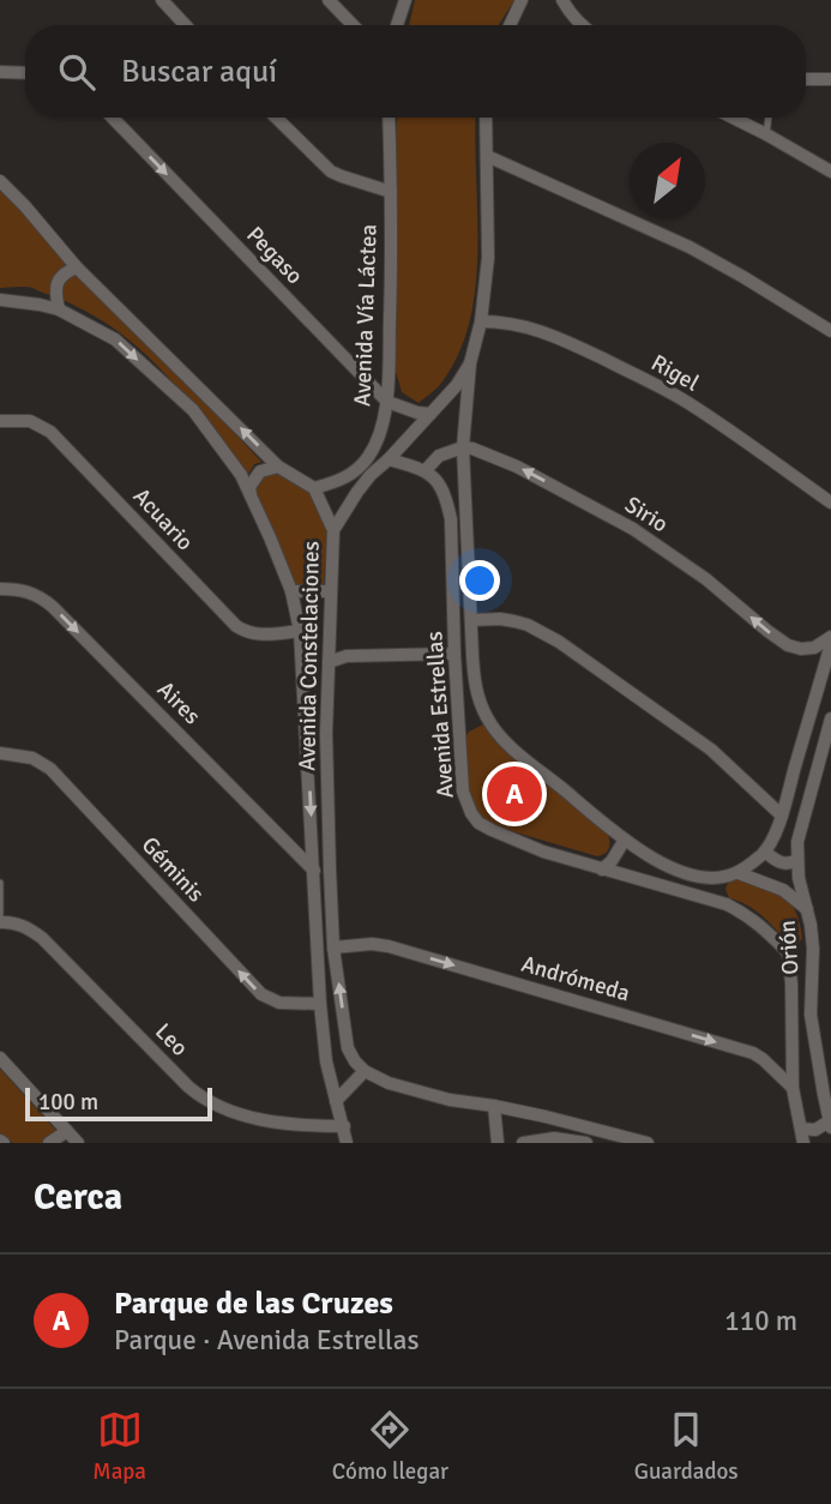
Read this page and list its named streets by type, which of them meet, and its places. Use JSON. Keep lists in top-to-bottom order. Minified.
{"streets":{"street":["Pegaso","Avenida Vía Láctea","Rigel","Sirio","Acuario","Avenida Constelaciones","Aires","Avenida Estrellas","Géminis","Orión","Andrómeda","Leo"]},"crossings":[["Pegaso","Avenida Vía Láctea"],["Avenida Vía Láctea","Avenida Constelaciones"],["Rigel","Avenida Estrellas"],["Sirio","Avenida Estrellas"],["Acuario","Avenida Constelaciones"],["Avenida Constelaciones","Aires"],["Avenida Constelaciones","Géminis"],["Avenida Constelaciones","Andrómeda"],["Avenida Constelaciones","Leo"],["Avenida Estrellas","Orión"],["Orión","Andrómeda"]],"one_way":["Pegaso","Sirio","Aires","Géminis","Andrómeda"],"scale_bar":"100 m","north":"top right","page":{"search":"Buscar aquí","pins":"A","scale":"100 m","heading":"Cerca","list":[{"mark":"A","name":"Parque de las Cruzes","note":"Parque · Avenida Estrellas","value":"110 m"}],"nav":["Mapa","Cómo llegar","Guardados"]}}
